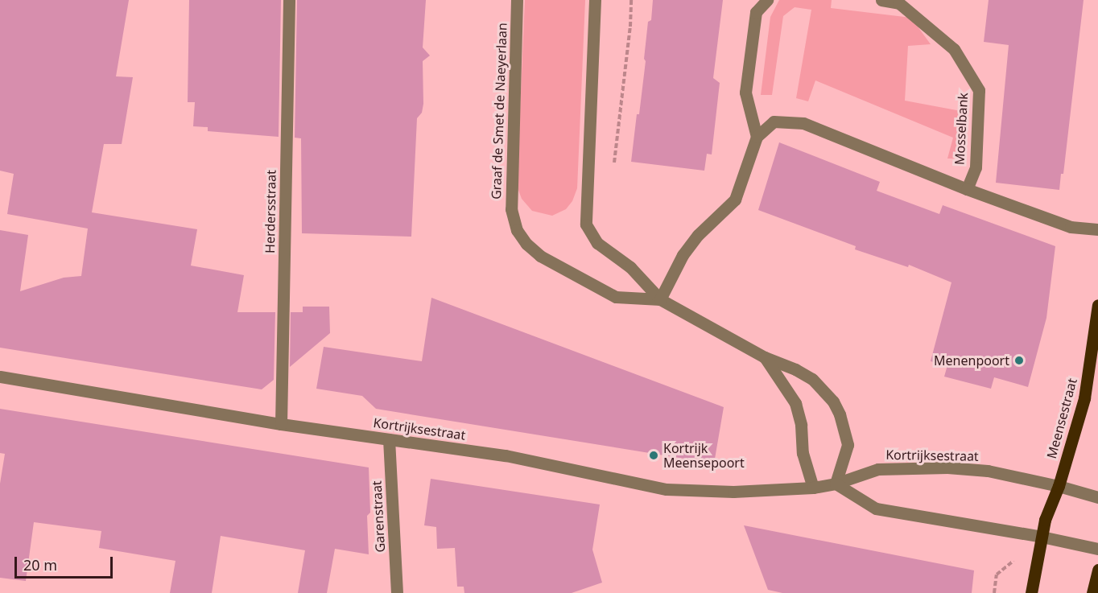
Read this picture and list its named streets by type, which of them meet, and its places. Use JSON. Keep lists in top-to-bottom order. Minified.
{"streets":{"main road":["Meensestraat"],"street":["Graaf de Smet de Naeyerlaan","Mosselbank","Herdersstraat","Kortrijksestraat","Garenstraat"]},"crossings":[["Graaf de Smet de Naeyerlaan","Kortrijksestraat"],["Herdersstraat","Kortrijksestraat"],["Meensestraat","Kortrijksestraat"],["Kortrijksestraat","Garenstraat"]],"places":["Menenpoort","Kortrijk Meensepoort"],"scale_bar":"20 m"}
